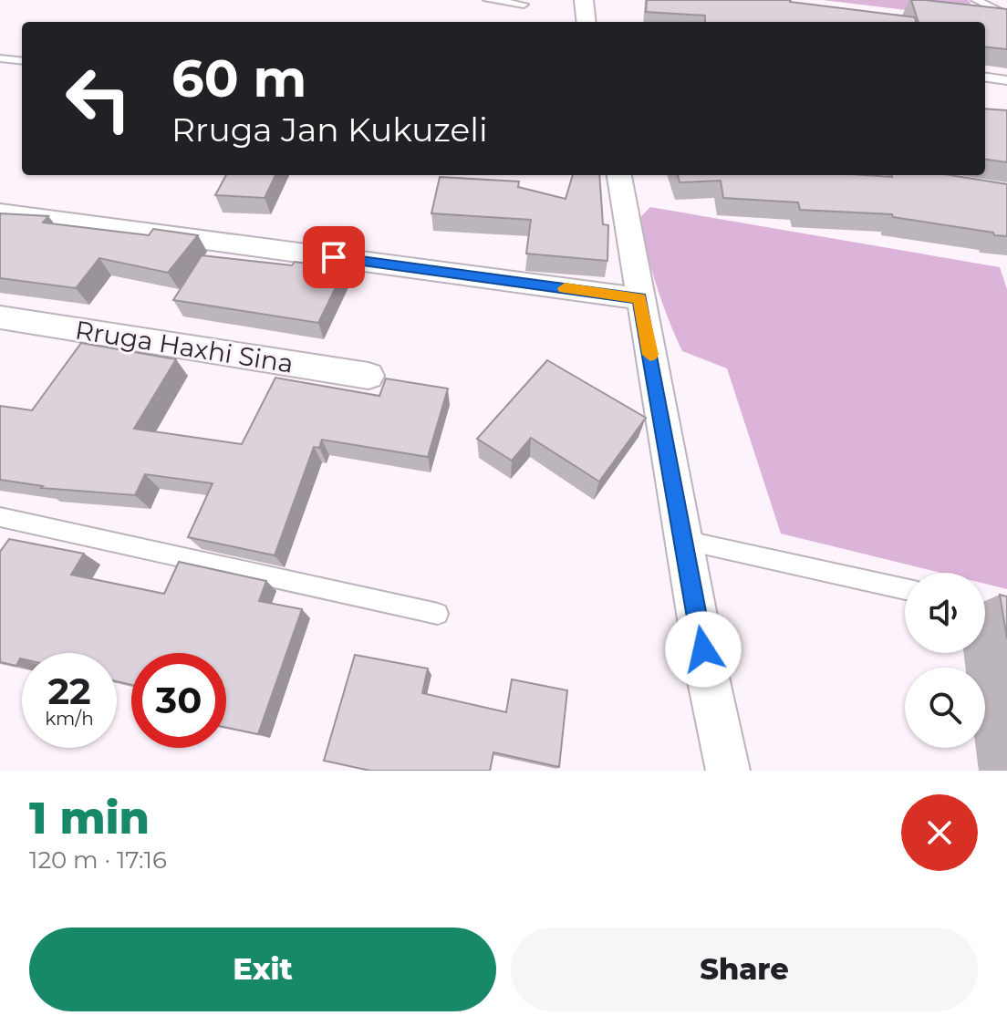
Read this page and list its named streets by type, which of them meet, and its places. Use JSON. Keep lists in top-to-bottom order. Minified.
{"streets":{"street":["Rruga Haxhi Sina"]},"page":{"turn":["60 m","Rruga Jan Kukuzeli"],"speed":"22 km/h","limit":"30","heading":["1 min","120 m · 17:16"],"buttons":["Exit","Share"]}}
